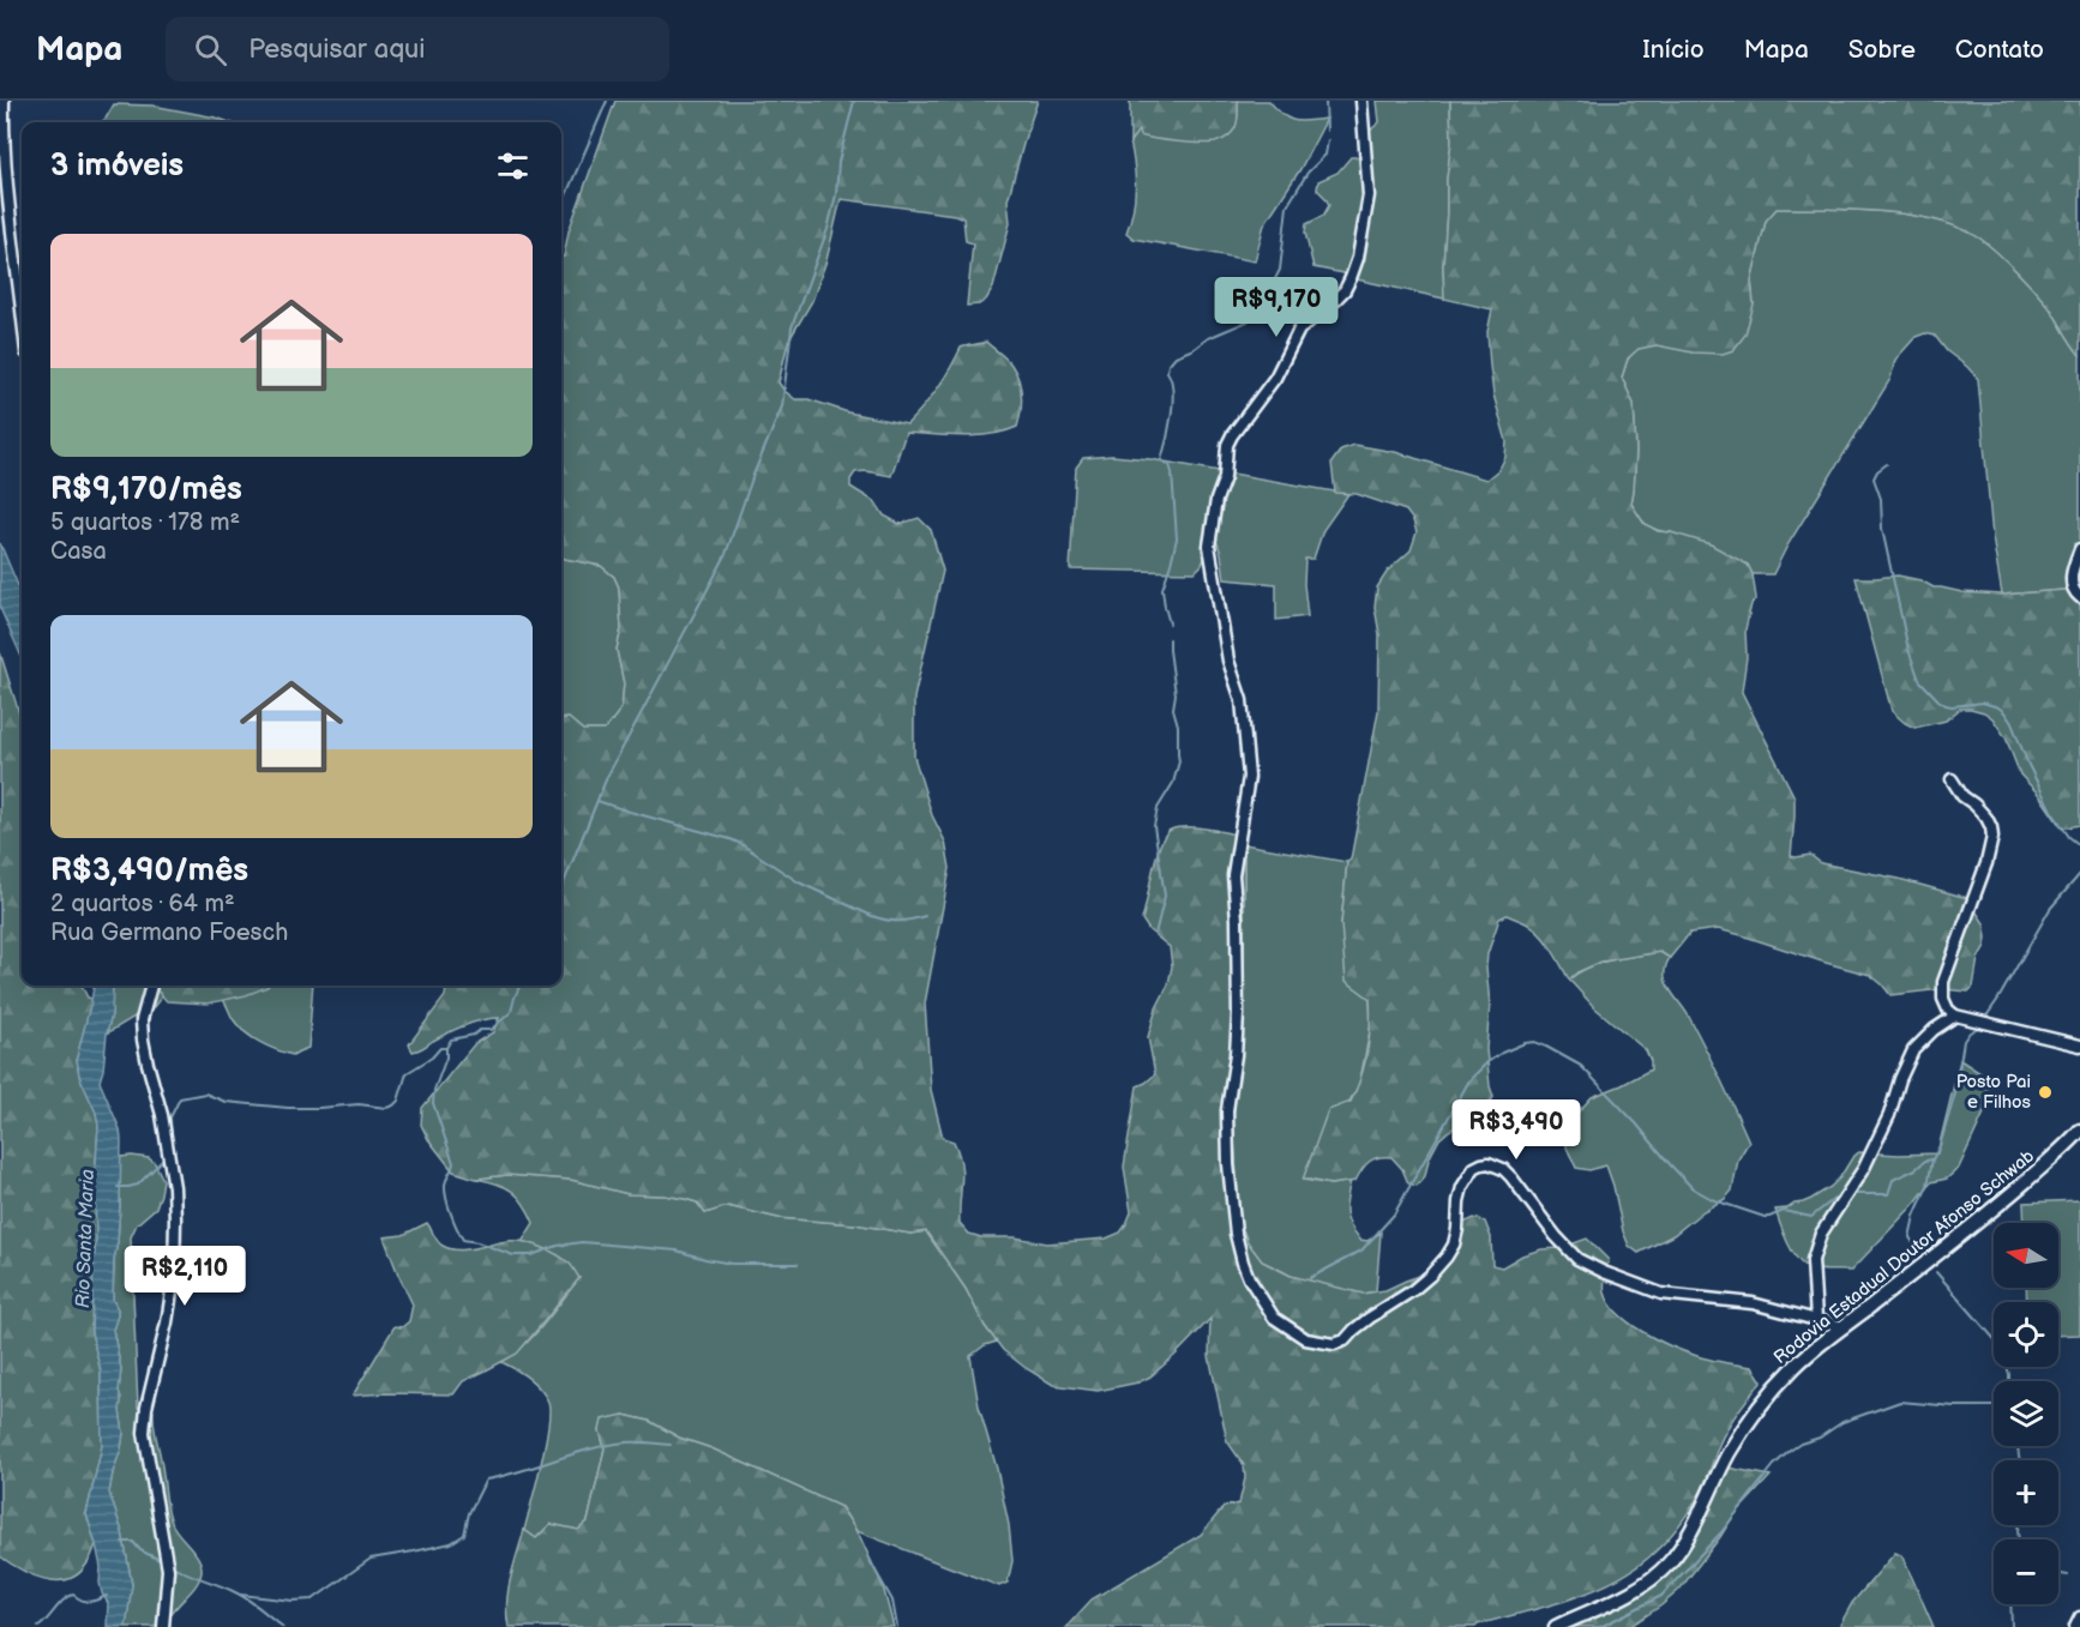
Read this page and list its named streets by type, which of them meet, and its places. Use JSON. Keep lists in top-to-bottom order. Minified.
{"streets":{"main road":["Rodovia Estadual Doutor Afonso Schwab"]},"water":["Rio Santa Maria"],"places":["Posto Pai e Filhos"],"north":"left","page":{"header":"Mapa","search":"Pesquisar aqui","nav":["Início","Mapa","Sobre","Contato"],"heading":"3 imóveis","list":[{"name":"R$9,170/mês","note":"5 quartos · 178 m² · Casa"},{"name":"R$3,490/mês","note":"2 quartos · 64 m² · Rua Germano Foesch"}],"price":["R$9,170","R$3,490","R$2,110"],"map_buttons":["+","−"]}}
